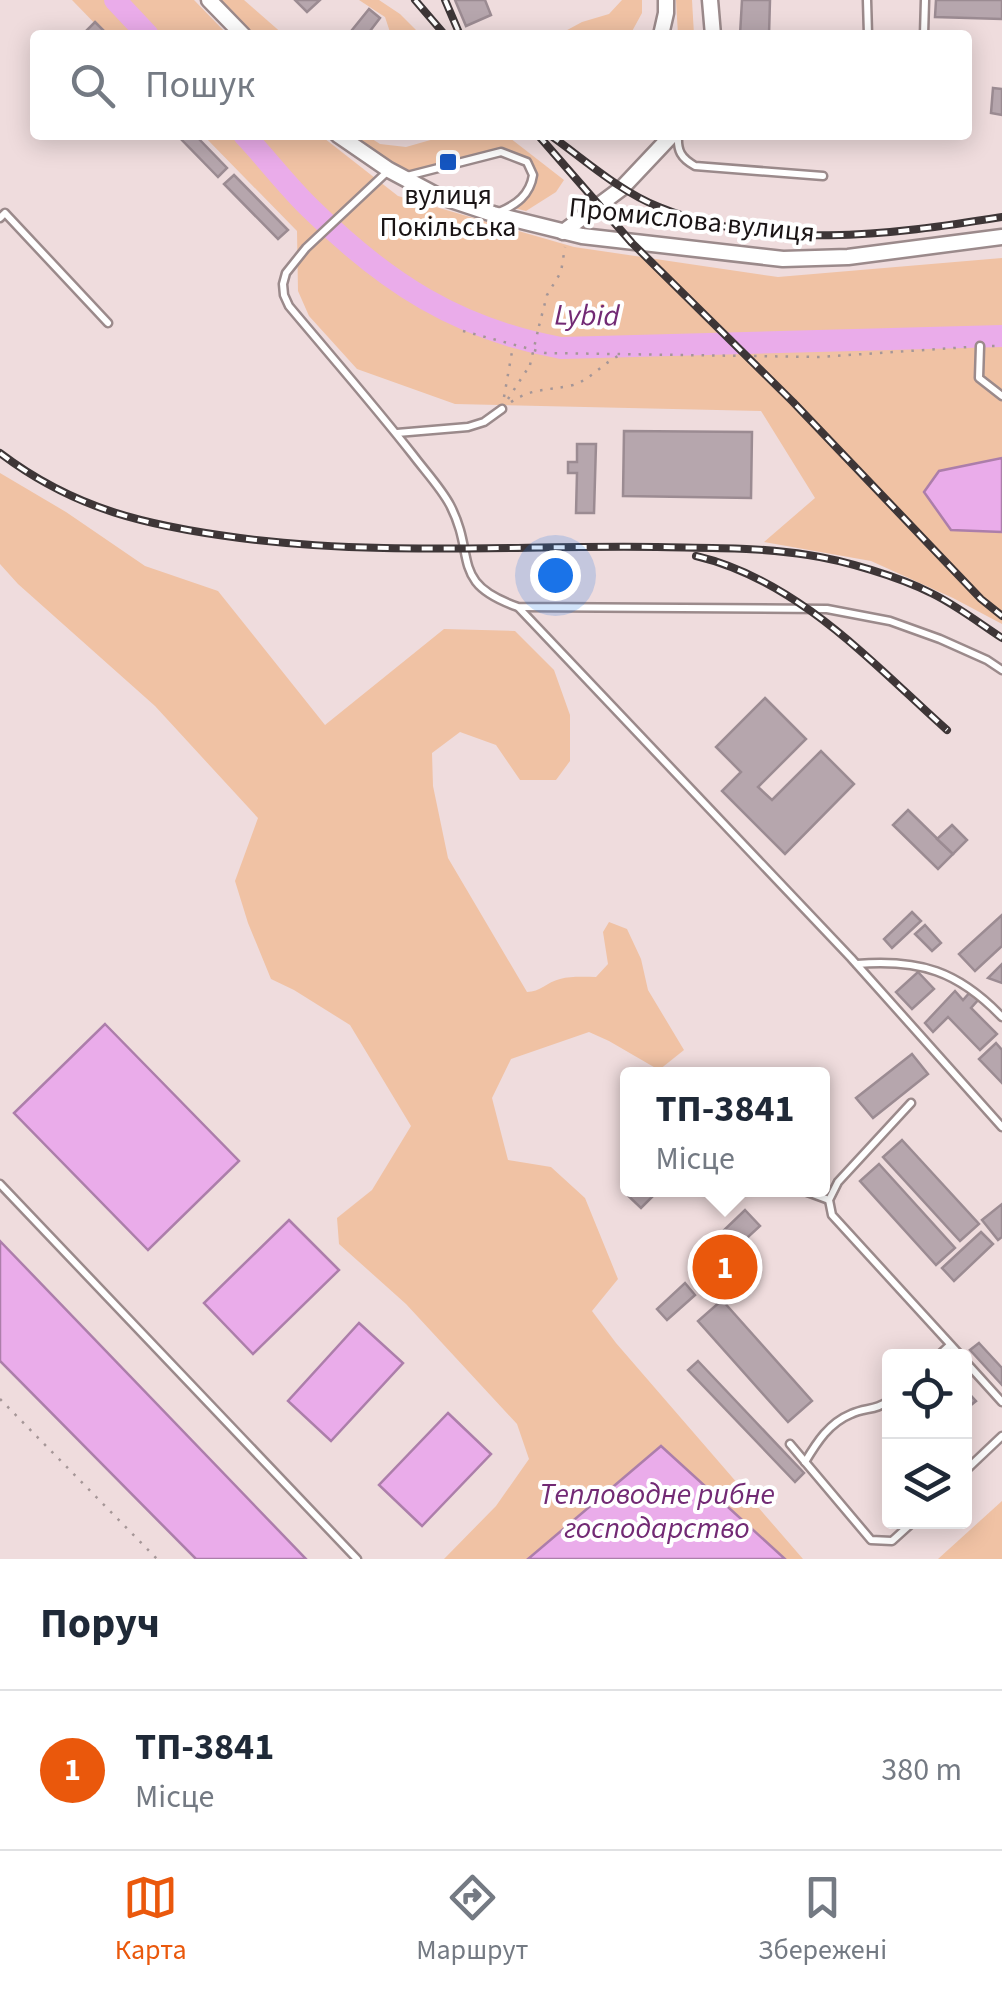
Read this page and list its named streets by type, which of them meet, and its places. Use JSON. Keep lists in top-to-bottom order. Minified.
{"streets":{"street":["Промислова вулиця"]},"water":["Lybid","Тепловодне рибне господарство"],"places":{"transit":["вулиця Покільська"]},"page":{"search":"Пошук","popup":["ТП-3841","Місце"],"pins":"1","heading":"Поруч","list":[{"mark":"1","name":"ТП-3841","note":"Місце","value":"380 m"}],"nav":["Карта","Маршрут","Збережені"]}}
